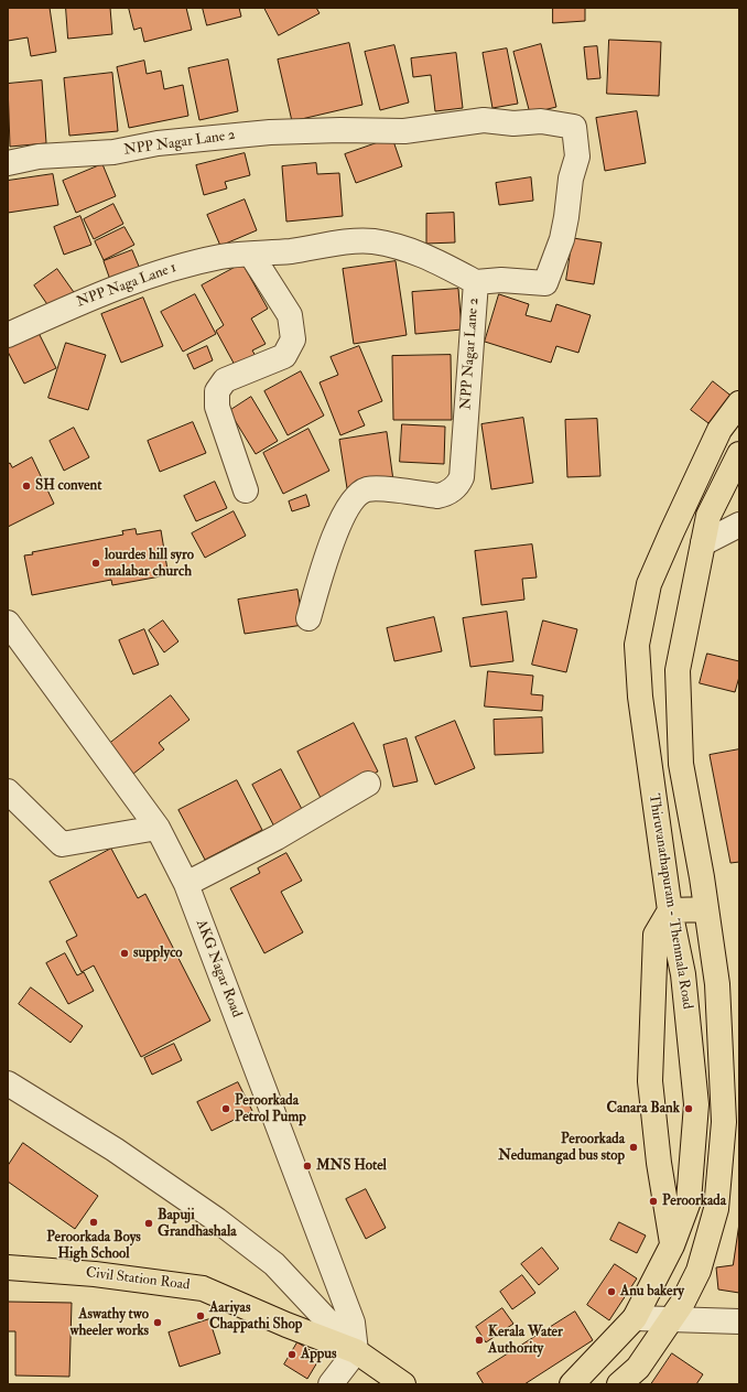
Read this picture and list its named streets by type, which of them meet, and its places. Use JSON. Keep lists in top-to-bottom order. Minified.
{"streets":{"main road":["Thiruvanathapuram - Thenmala Road","Civil Station Road"],"street":["NPP Nagar Lane 2","NPP Naga Lane 1","AKG Nagar Road"]},"crossings":[["NPP Nagar Lane 2","NPP Naga Lane 1"],["AKG Nagar Road","Civil Station Road"]],"places":["SH convent","lourdes hill syro malabar church","supplyco","Peroorkada Petrol Pump","Canara Bank","Peroorkada Nedumangad bus stop","MNS Hotel","Peroorkada","Peroorkada Boys High School","Bapuji Grandhashala","Anu bakery","Aariyas Chappathi Shop","Aswathy two wheeler works","Kerala Water Authority","Appus"]}
